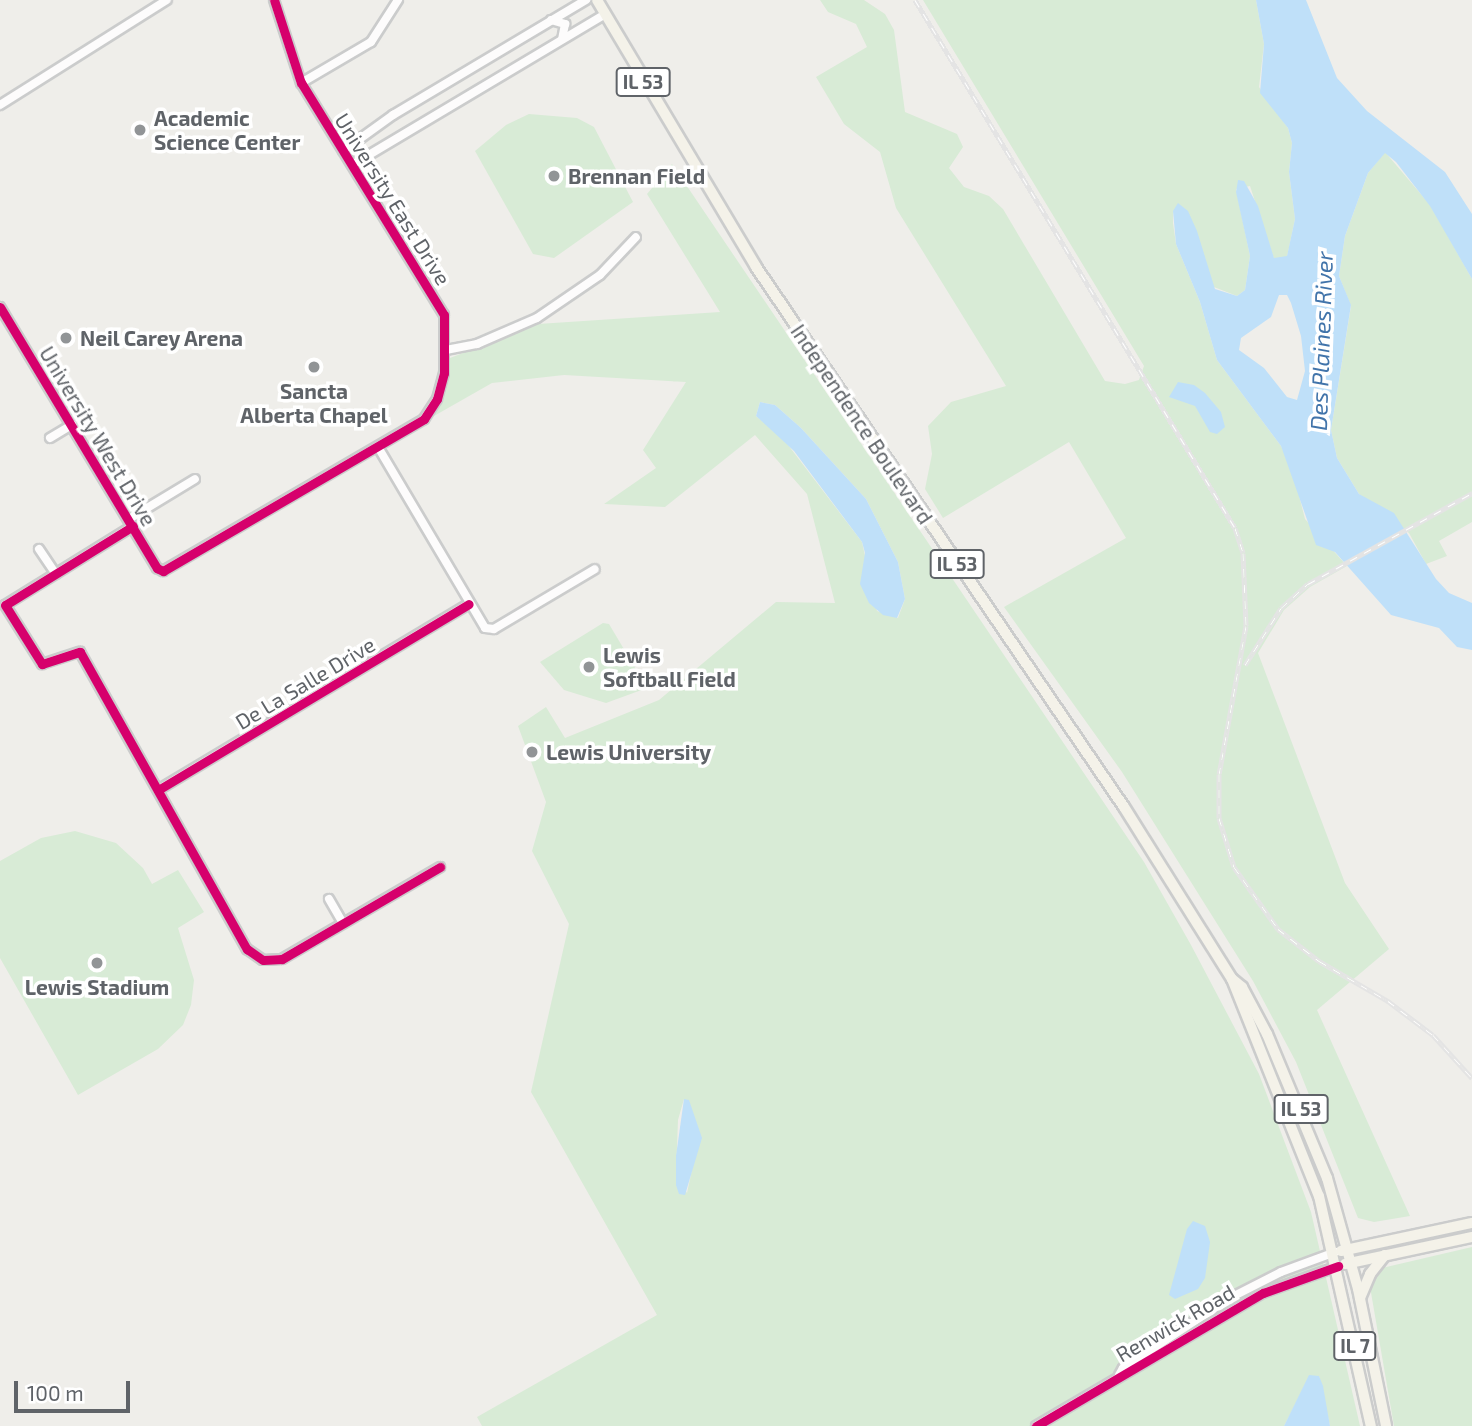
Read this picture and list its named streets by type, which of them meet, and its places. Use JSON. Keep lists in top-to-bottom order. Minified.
{"streets":{"main road":["IL 53","Independence Boulevard","Renwick Road","IL 7"],"street":["University East Drive","University West Drive","De La Salle Drive"]},"crossings":[["University East Drive","University West Drive"],["Independence Boulevard","Renwick Road"],["Independence Boulevard","IL 7"],["Renwick Road","IL 7"]],"water":["Des Plaines River"],"places":["Academic Science Center","Brennan Field","Neil Carey Arena","Sancta Alberta Chapel","Lewis Softball Field","Lewis University","Lewis Stadium"],"scale_bar":"100 m"}
